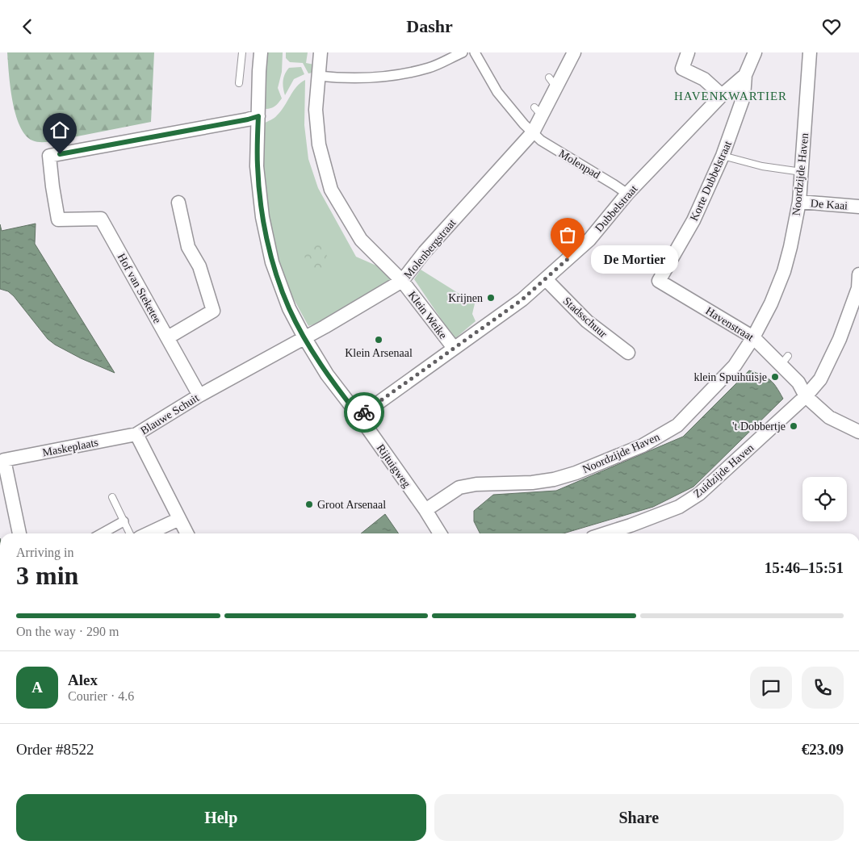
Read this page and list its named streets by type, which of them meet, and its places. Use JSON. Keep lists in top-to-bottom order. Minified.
{"streets":{"street":["Molenpad","Noordzijde Haven","Korte Dubbelstraat","De Kaai","Dubbelstraat","Molenbergstraat","Hof van Steketee","Klein Weike","Stadsschuur","Havenstraat","Blauwe Schuit","Maskeplaats","Rijtuigweg","Zuidzijde Haven"]},"crossings":[["Molenpad","Dubbelstraat"],["Molenpad","Molenbergstraat"],["Noordzijde Haven","De Kaai"],["Noordzijde Haven","Havenstraat"],["Noordzijde Haven","Rijtuigweg"],["Korte Dubbelstraat","Dubbelstraat"],["Korte Dubbelstraat","Havenstraat"],["Dubbelstraat","Klein Weike"],["Dubbelstraat","Stadsschuur"],["Dubbelstraat","Rijtuigweg"],["Molenbergstraat","Klein Weike"],["Molenbergstraat","Blauwe Schuit"],["Molenbergstraat","Rijtuigweg"],["Hof van Steketee","Blauwe Schuit"],["Hof van Steketee","Rijtuigweg"],["Havenstraat","Zuidzijde Haven"],["Blauwe Schuit","Maskeplaats"],["Blauwe Schuit","Rijtuigweg"]],"districts":["HAVENKWARTIER"],"places":["De Mortier","Krijnen","Klein Arsenaal","klein Spuihuisje","'t Dobbertje","Groot Arsenaal"],"page":{"header":"Dashr","bubble":"De Mortier","heading":["3 min","Arriving in","15:46–15:51"],"panel":["Alex","Courier · 4.6","Order #8522","€23.09"],"bar":"On the way · 290 m","round":"A","buttons":["Help","Share"]}}
